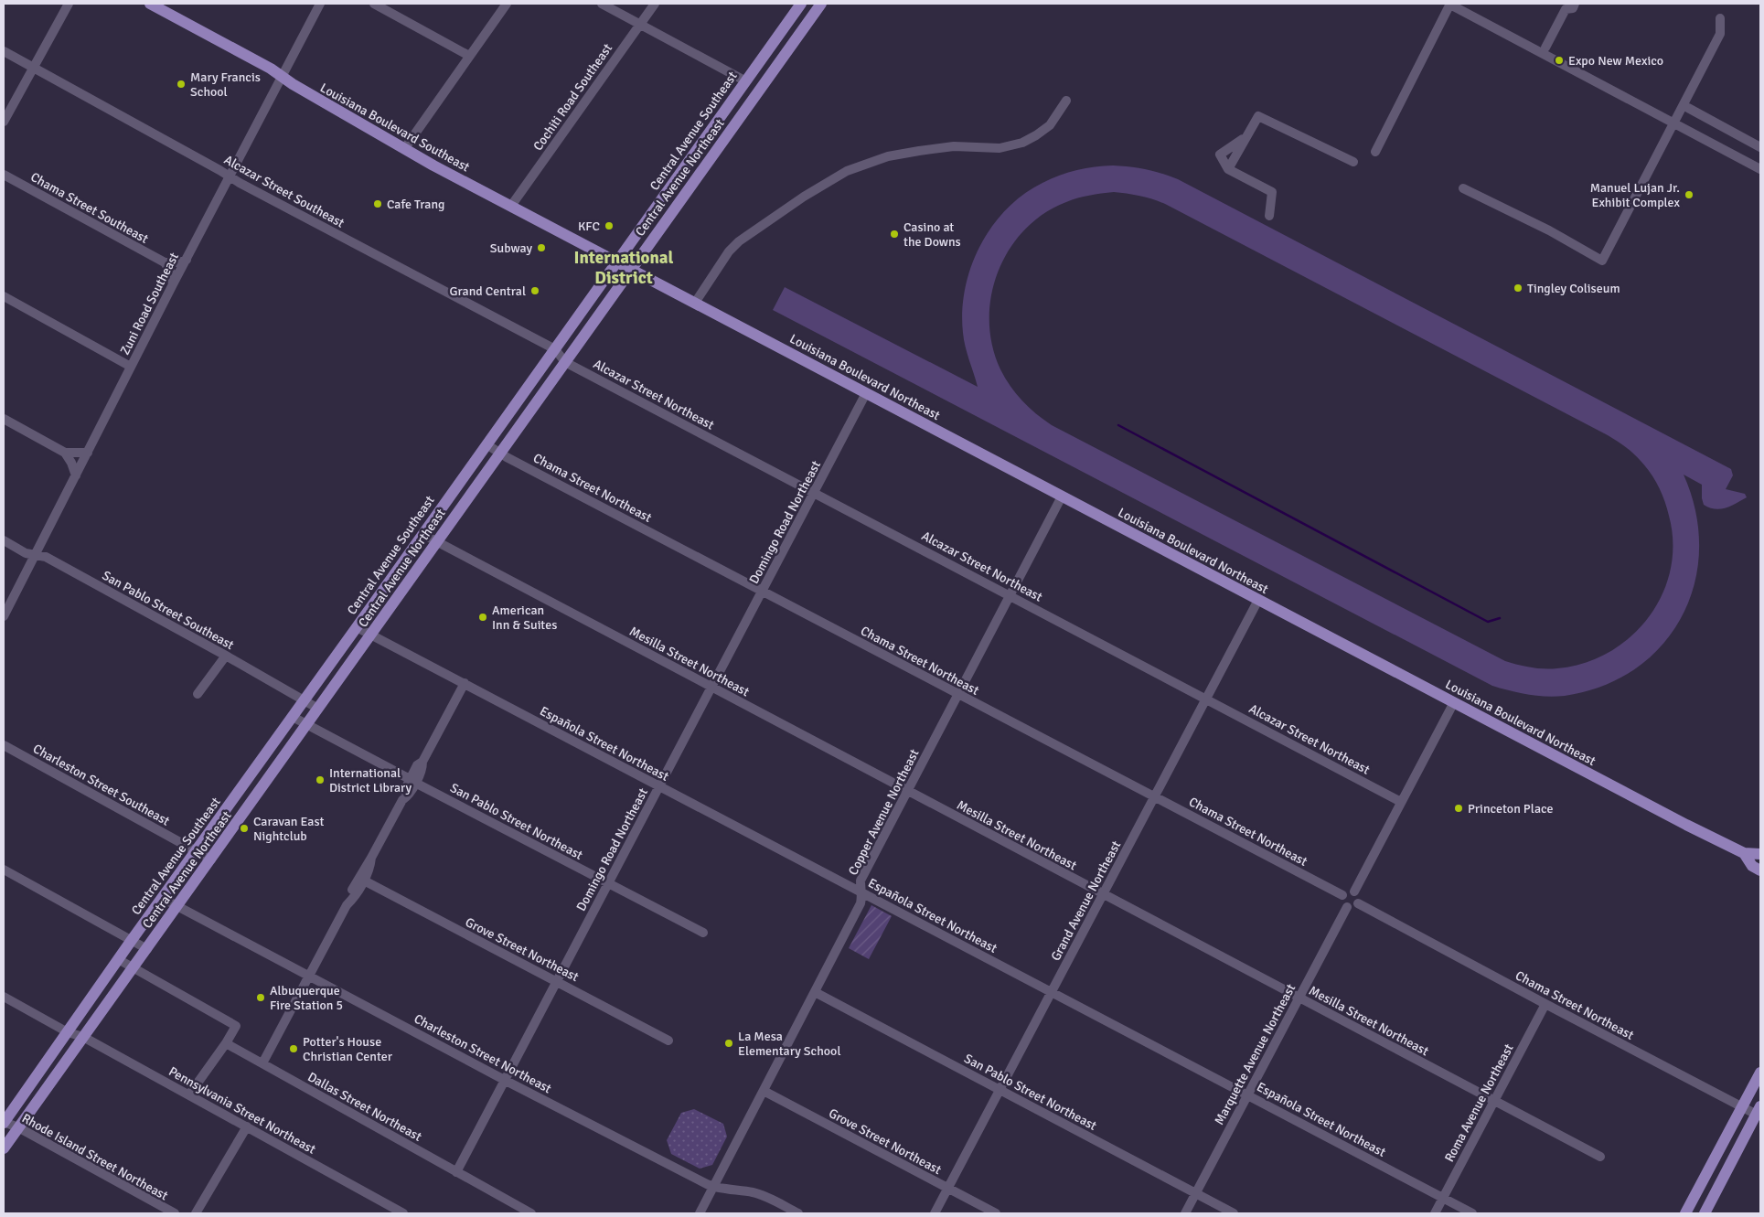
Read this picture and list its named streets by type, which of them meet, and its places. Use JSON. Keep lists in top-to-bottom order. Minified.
{"streets":{"main road":["Louisiana Boulevard Southeast","Central Avenue Southeast","Central Avenue Northeast","Louisiana Boulevard Northeast"],"street":["Cochiti Road Southeast","Alcazar Street Southeast","Chama Street Southeast","Zuni Road Southeast","Alcazar Street Northeast","Chama Street Northeast","Domingo Road Northeast","San Pablo Street Southeast","Mesilla Street Northeast","Española Street Northeast","Charleston Street Southeast","Copper Avenue Northeast","San Pablo Street Northeast","Grand Avenue Northeast","Grove Street Northeast","Charleston Street Northeast","Marquette Avenue Northeast","Roma Avenue Northeast","Dallas Street Northeast","Pennsylvania Street Northeast","Rhode Island Street Northeast"]},"crossings":[["Cochiti Road Southeast","Louisiana Boulevard Southeast"],["Louisiana Boulevard Southeast","Central Avenue Southeast"],["Louisiana Boulevard Southeast","Central Avenue Northeast"],["Louisiana Boulevard Southeast","Zuni Road Southeast"],["Louisiana Boulevard Southeast","Louisiana Boulevard Northeast"],["Central Avenue Southeast","Alcazar Street Southeast"],["Central Avenue Southeast","Alcazar Street Northeast"],["Central Avenue Southeast","Chama Street Northeast"],["Central Avenue Southeast","San Pablo Street Southeast"],["Central Avenue Southeast","Mesilla Street Northeast"],["Central Avenue Southeast","Española Street Northeast"],["Central Avenue Southeast","Charleston Street Southeast"],["Central Avenue Southeast","San Pablo Street Northeast"],["Central Avenue Southeast","Charleston Street Northeast"],["Central Avenue Southeast","Pennsylvania Street Northeast"],["Central Avenue Southeast","Rhode Island Street Northeast"],["Central Avenue Northeast","Louisiana Boulevard Northeast"],["Central Avenue Northeast","Alcazar Street Northeast"],["Central Avenue Northeast","Chama Street Northeast"],["Central Avenue Northeast","San Pablo Street Southeast"],["Central Avenue Northeast","Mesilla Street Northeast"],["Central Avenue Northeast","Española Street Northeast"],["Central Avenue Northeast","Charleston Street Southeast"],["Central Avenue Northeast","San Pablo Street Northeast"],["Central Avenue Northeast","Charleston Street Northeast"],["Central Avenue Northeast","Pennsylvania Street Northeast"],["Central Avenue Northeast","Rhode Island Street Northeast"],["Alcazar Street Southeast","Zuni Road Southeast"],["Alcazar Street Southeast","Alcazar Street Northeast"],["Zuni Road Southeast","San Pablo Street Southeast"],["Louisiana Boulevard Northeast","Domingo Road Northeast"],["Louisiana Boulevard Northeast","Copper Avenue Northeast"],["Louisiana Boulevard Northeast","Grand Avenue Northeast"],["Alcazar Street Northeast","Domingo Road Northeast"],["Alcazar Street Northeast","Copper Avenue Northeast"],["Alcazar Street Northeast","Grand Avenue Northeast"],["Chama Street Northeast","Domingo Road Northeast"],["Chama Street Northeast","Copper Avenue Northeast"],["Chama Street Northeast","Grand Avenue Northeast"],["Chama Street Northeast","Marquette Avenue Northeast"],["Chama Street Northeast","Roma Avenue Northeast"],["Domingo Road Northeast","Mesilla Street Northeast"],["Domingo Road Northeast","Española Street Northeast"],["Domingo Road Northeast","San Pablo Street Northeast"],["Domingo Road Northeast","Grove Street Northeast"],["Domingo Road Northeast","Charleston Street Northeast"],["Domingo Road Northeast","Dallas Street Northeast"],["Mesilla Street Northeast","Copper Avenue Northeast"],["Mesilla Street Northeast","Grand Avenue Northeast"],["Mesilla Street Northeast","Marquette Avenue Northeast"],["Mesilla Street Northeast","Roma Avenue Northeast"],["Española Street Northeast","Copper Avenue Northeast"],["Española Street Northeast","Grand Avenue Northeast"],["Española Street Northeast","Marquette Avenue Northeast"],["Española Street Northeast","Roma Avenue Northeast"],["Copper Avenue Northeast","San Pablo Street Northeast"],["Copper Avenue Northeast","Grove Street Northeast"],["Copper Avenue Northeast","Charleston Street Northeast"],["San Pablo Street Northeast","Grand Avenue Northeast"],["San Pablo Street Northeast","Marquette Avenue Northeast"],["Grand Avenue Northeast","Grove Street Northeast"]],"districts":["International District"],"places":["Expo New Mexico","Mary Francis School","Manuel Lujan Jr. Exhibit Complex","Cafe Trang","KFC","Casino at the Downs","Subway","Tingley Coliseum","Grand Central","American Inn & Suites","International District Library","Princeton Place","Caravan East Nightclub","Albuquerque Fire Station 5","La Mesa Elementary School","Potter's House Christian Center"]}
